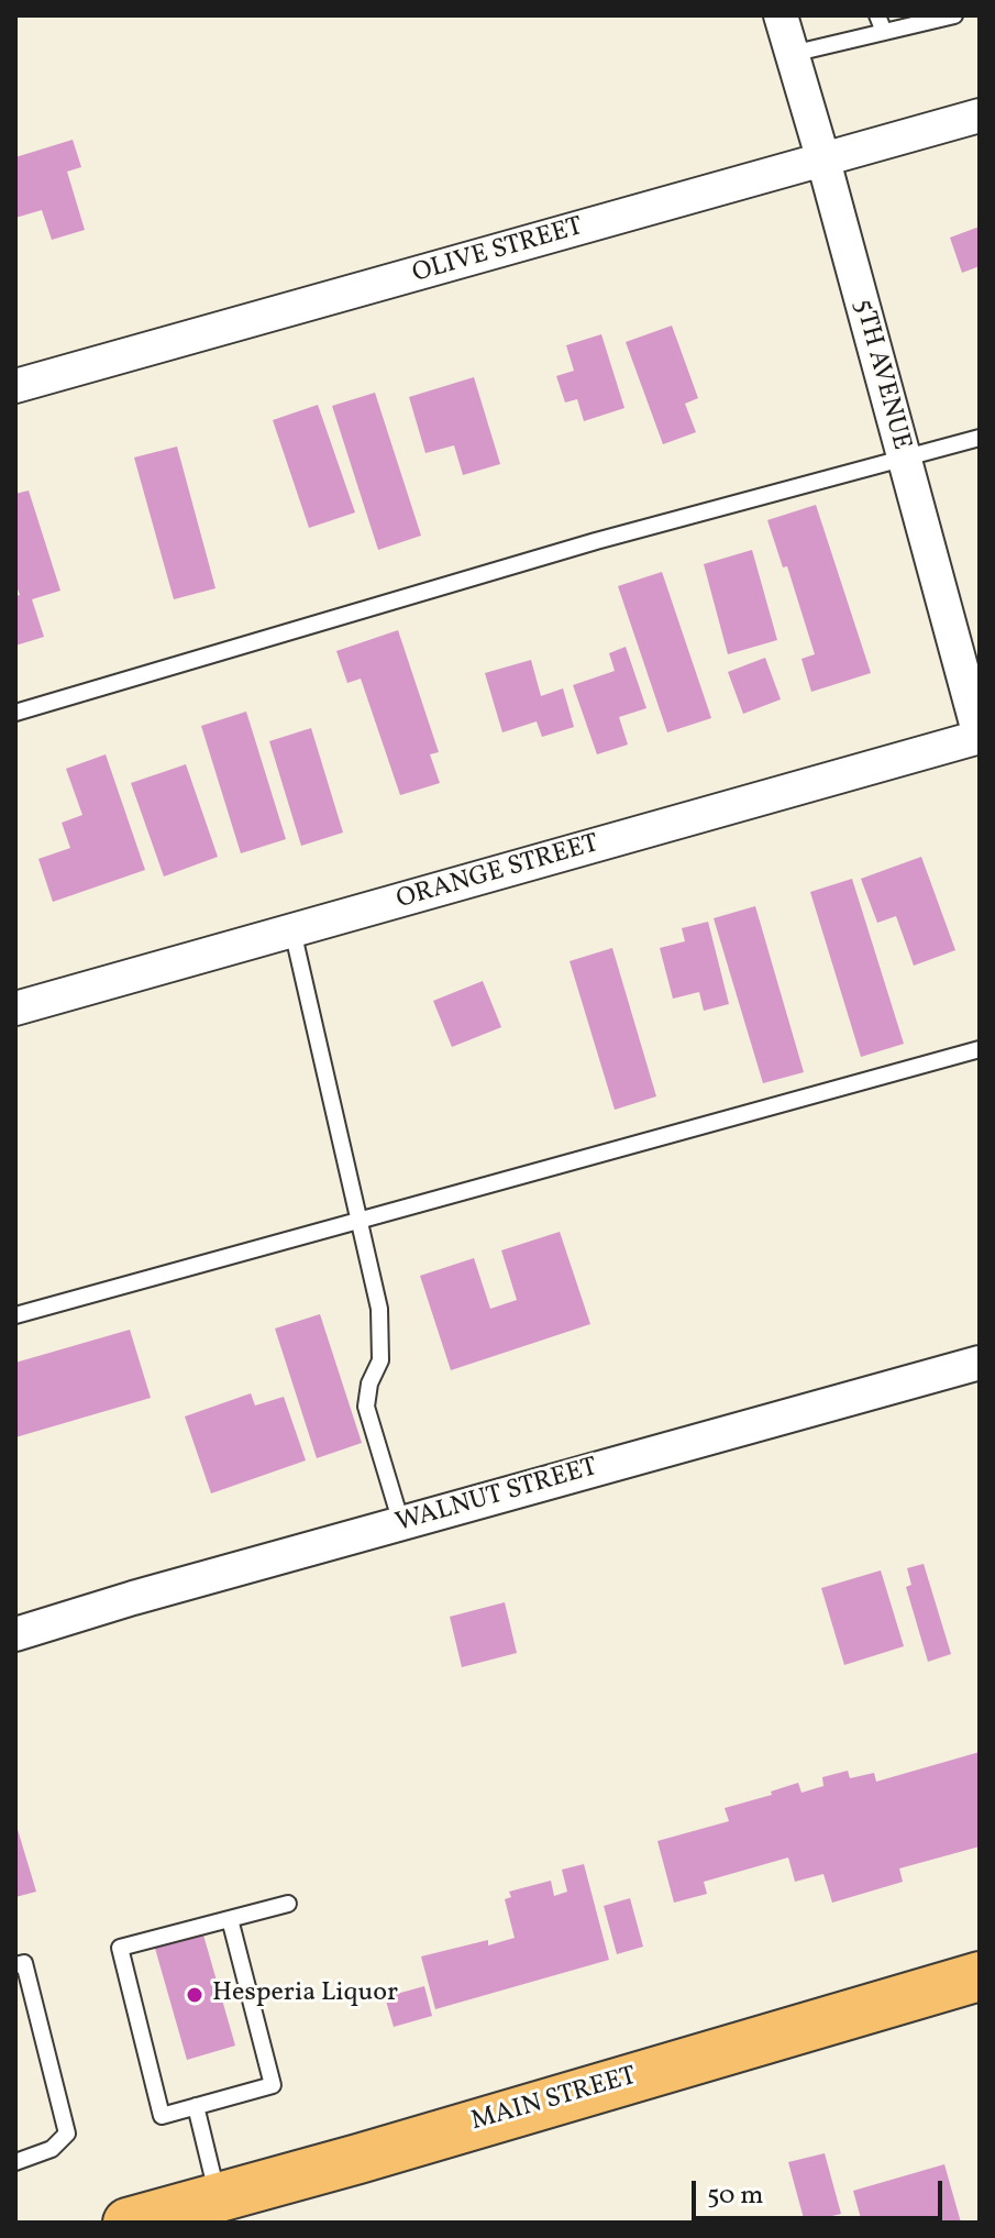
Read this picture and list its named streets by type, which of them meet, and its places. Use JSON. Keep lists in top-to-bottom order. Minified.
{"streets":{"main road":["MAIN STREET"],"street":["OLIVE STREET","5TH AVENUE","ORANGE STREET","WALNUT STREET"]},"crossings":[["OLIVE STREET","5TH AVENUE"],["5TH AVENUE","ORANGE STREET"]],"places":["Hesperia Liquor"],"scale_bar":"50 m"}
